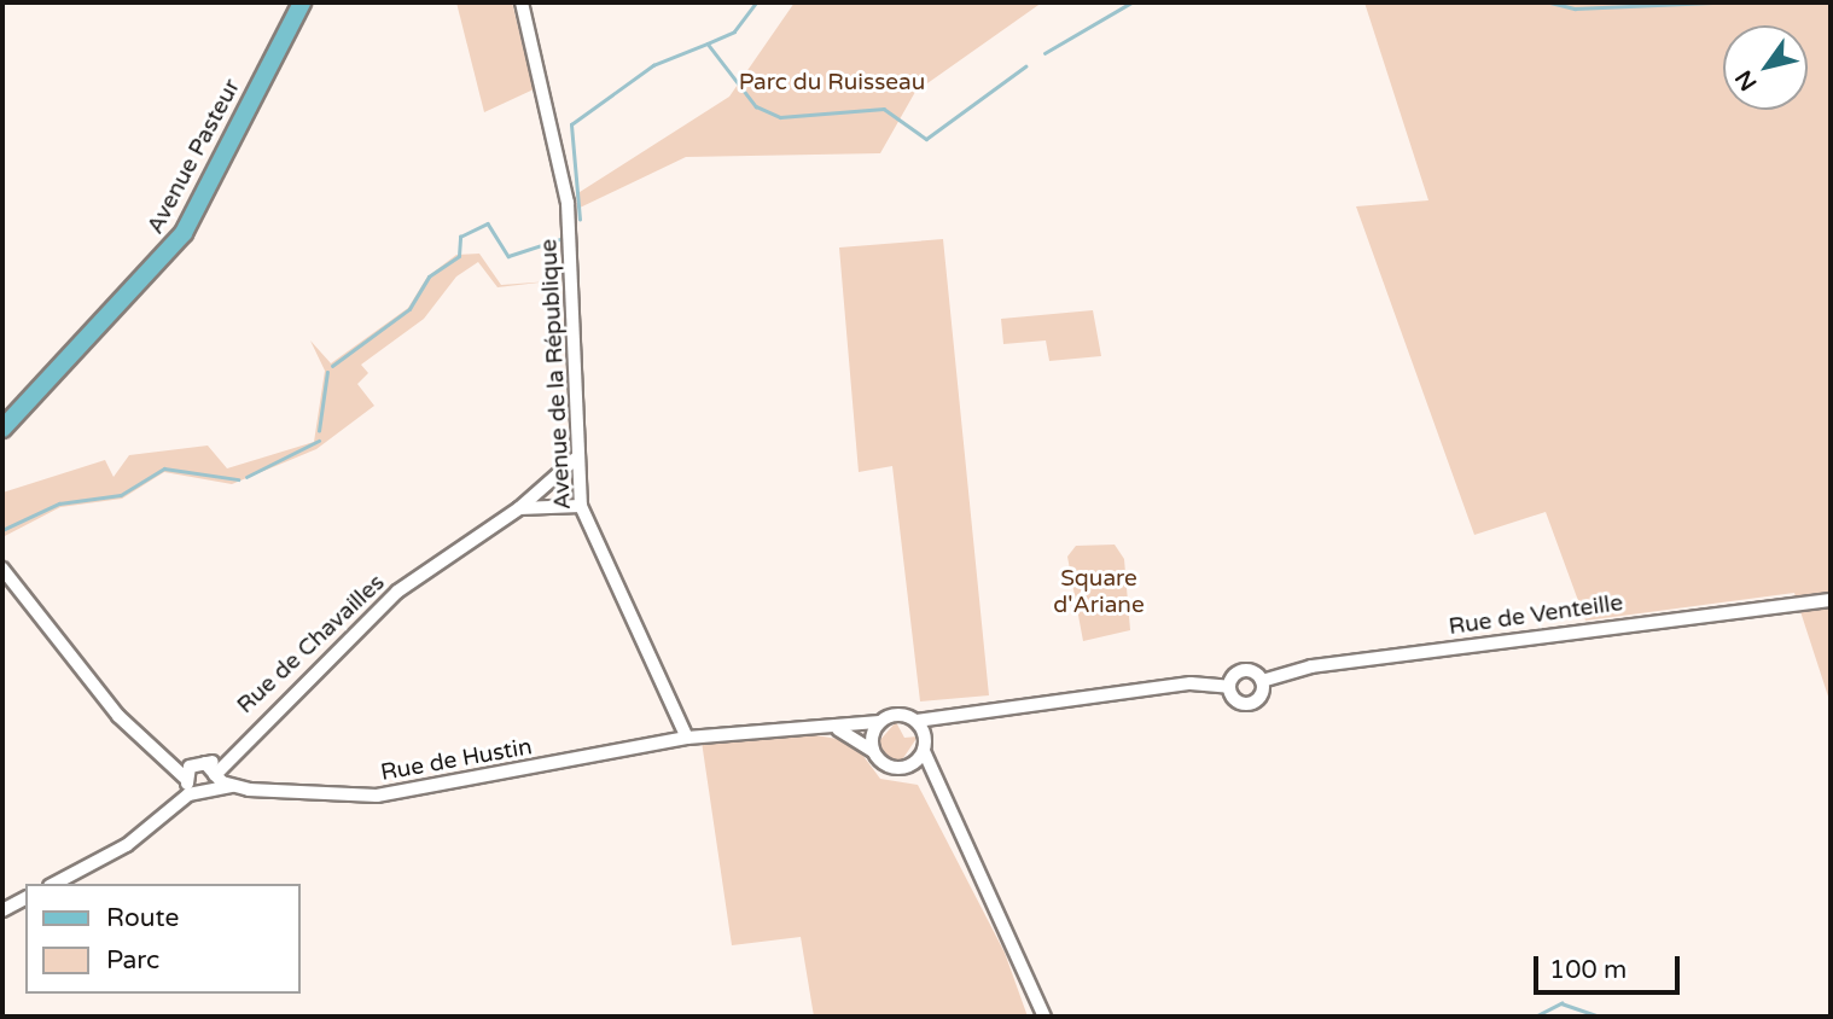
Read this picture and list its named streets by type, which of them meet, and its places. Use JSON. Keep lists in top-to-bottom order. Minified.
{"streets":{"main road":["Avenue Pasteur"],"street":["Avenue de la République","Rue de Venteille","Rue de Chavailles","Rue de Hustin"]},"crossings":[["Avenue de la République","Rue de Chavailles"],["Avenue de la République","Rue de Hustin"],["Rue de Chavailles","Rue de Hustin"]],"parks":["Parc du Ruisseau","Square d'Ariane"],"legend":["Route","Parc"],"scale_bar":"100 m","north":"bottom left"}
